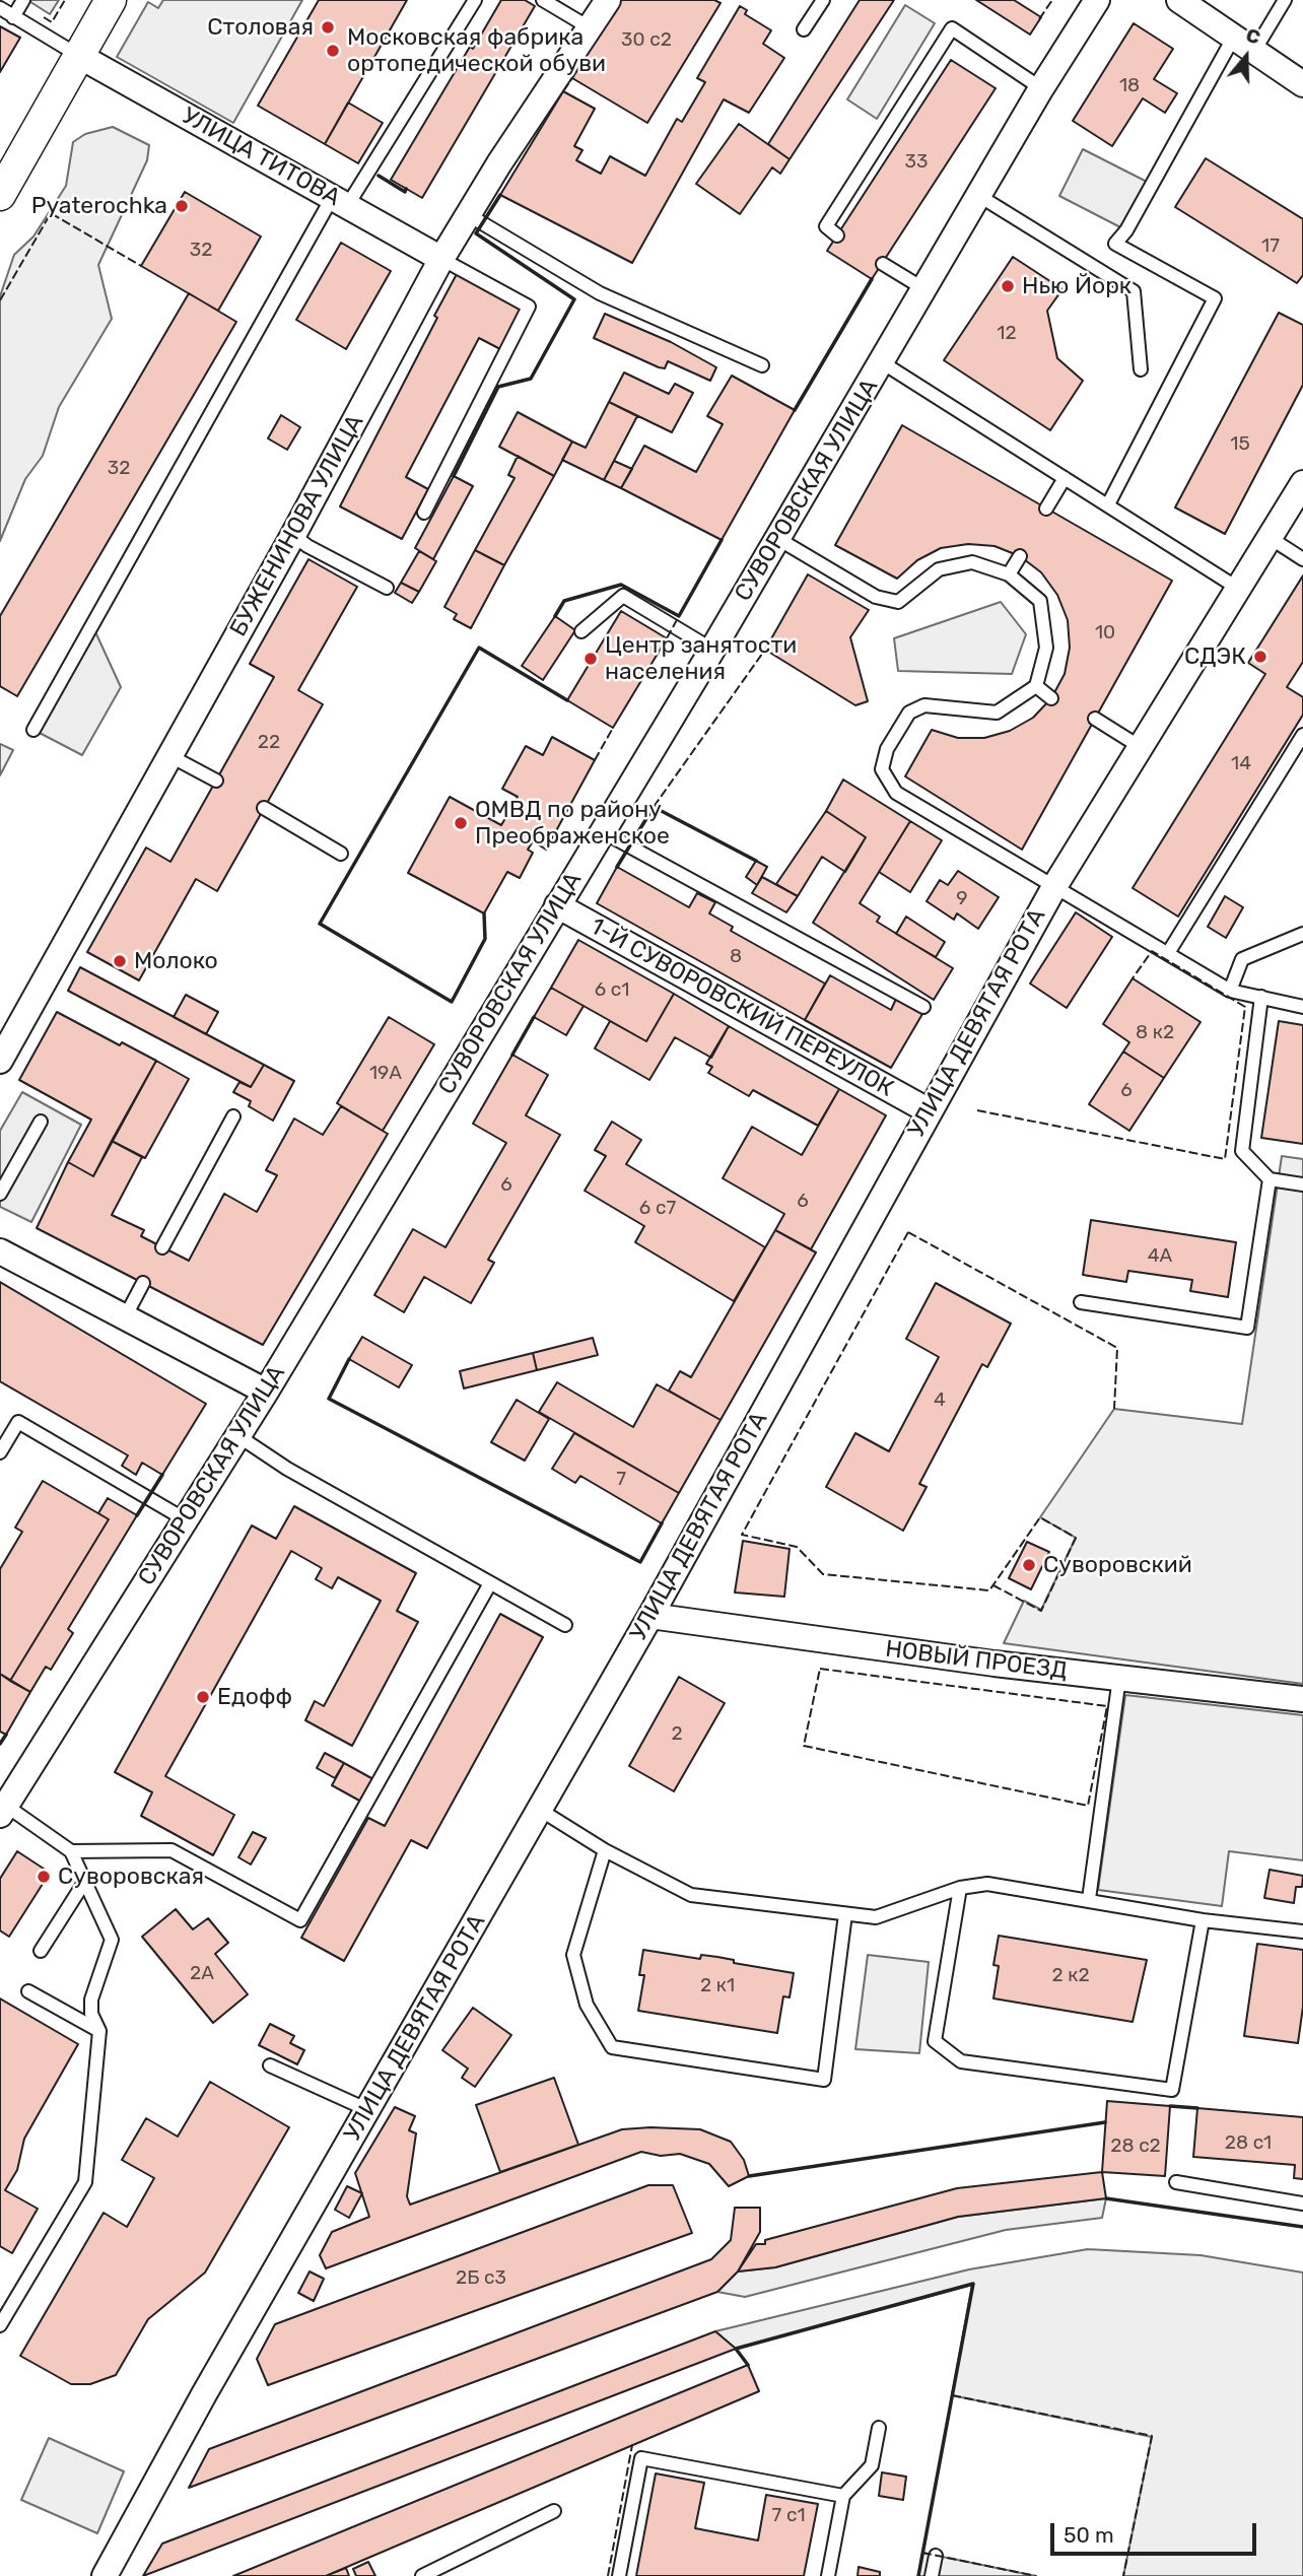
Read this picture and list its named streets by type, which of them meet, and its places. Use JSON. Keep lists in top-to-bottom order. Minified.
{"streets":{"street":["УЛИЦА ТИТОВА","СУВОРОВСКАЯ УЛИЦА","БУЖЕНИНОВА УЛИЦА","1-Й СУВОРОВСКИЙ ПЕРЕУЛОК","УЛИЦА ДЕВЯТАЯ РОТА","НОВЫЙ ПРОЕЗД"]},"crossings":[["УЛИЦА ТИТОВА","БУЖЕНИНОВА УЛИЦА"],["СУВОРОВСКАЯ УЛИЦА","1-Й СУВОРОВСКИЙ ПЕРЕУЛОК"],["1-Й СУВОРОВСКИЙ ПЕРЕУЛОК","УЛИЦА ДЕВЯТАЯ РОТА"],["УЛИЦА ДЕВЯТАЯ РОТА","НОВЫЙ ПРОЕЗД"]],"places":["Столовая","Московская фабрика ортопедической обуви","Pyaterochka","Нью Йорк","СДЭК","Центр занятости населения","ОМВД по району Преображенское","Молоко","Суворовский","Едофф","Суворовская"],"house_numbers":["30 с2","18","33","17","32","12","15","32","10","22","14","9","8","6 с1","8 к2","19А","6","6","6","6 с7","4А","4","7","2","2А","2 к2","2 к1","28 с1","28 с2","2Б с3","7 с1"],"scale_bar":"50 m","north":"top"}
